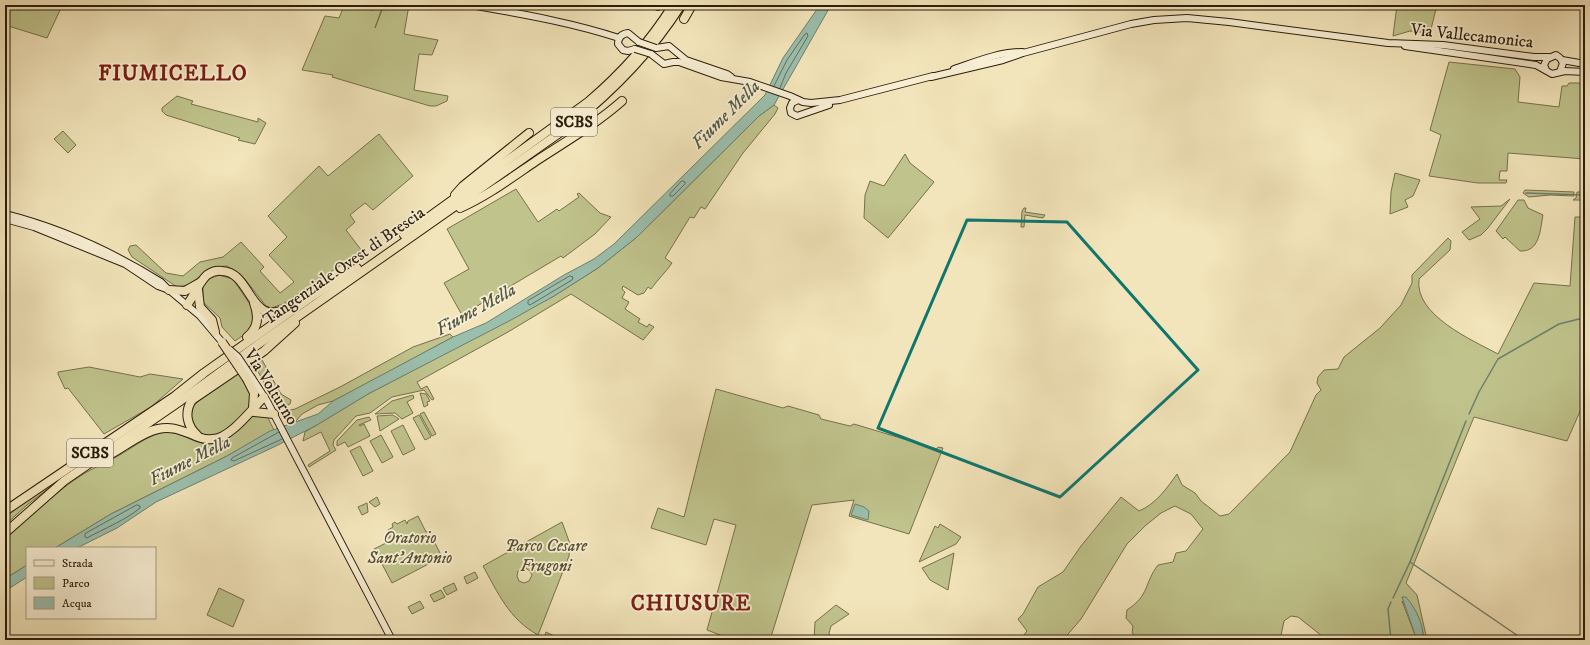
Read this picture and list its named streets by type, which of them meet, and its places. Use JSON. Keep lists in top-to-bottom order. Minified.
{"streets":{"highway":["SCBS","Tangenziale Ovest di Brescia"],"main road":["Via Vallecamonica","Via Volturno"]},"districts":["FIUMICELLO","CHIUSURE"],"water":["Fiume Mella"],"parks":["Oratorio Sant'Antonio","Parco Cesare Frugoni"],"legend":["Strada","Parco","Acqua"]}
